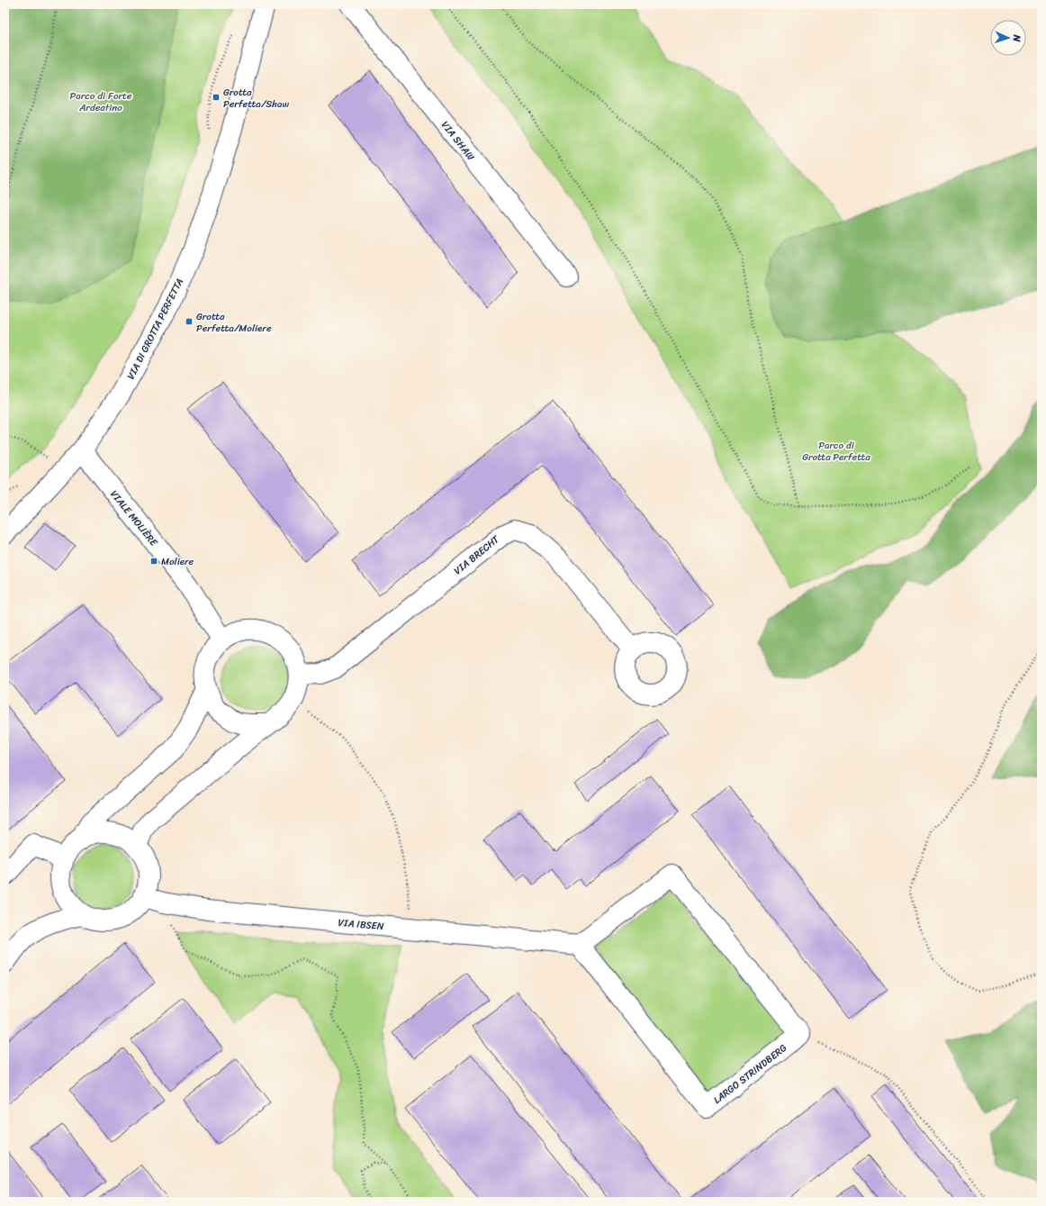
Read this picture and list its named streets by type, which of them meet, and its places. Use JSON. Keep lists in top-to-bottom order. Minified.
{"streets":{"street":["VIA SHAW","VIA DI GROTTA PERFETTA","VIALE MOLIÈRE","VIA BRECHT","VIA IBSEN","LARGO STRINDBERG"]},"crossings":[["VIA DI GROTTA PERFETTA","VIALE MOLIÈRE"],["VIALE MOLIÈRE","VIA BRECHT"],["VIA IBSEN","LARGO STRINDBERG"]],"parks":["Parco di Forte Ardeatino","Parco di Grotta Perfetta"],"places":{"transit":["Grotta Perfetta/Shaw","Grotta Perfetta/Moliere","Moliere"]},"north":"right"}
